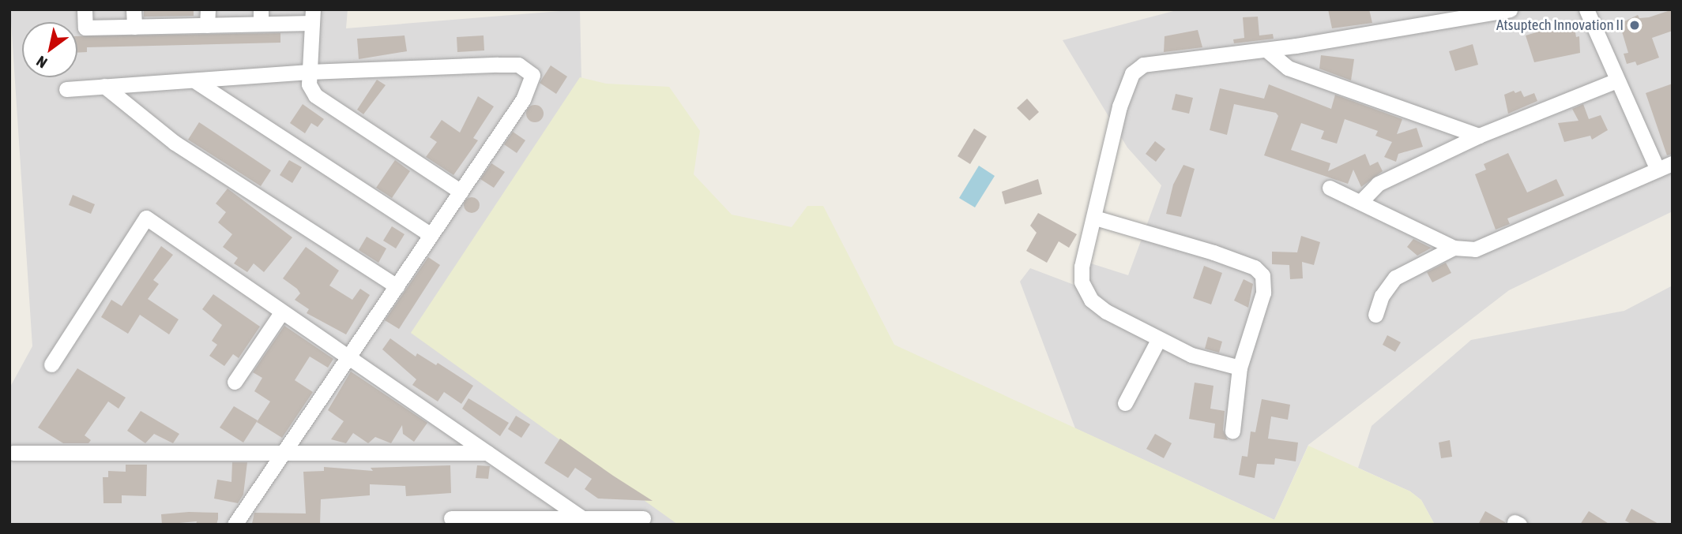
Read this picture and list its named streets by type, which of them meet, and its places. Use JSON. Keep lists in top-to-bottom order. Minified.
{"places":["Atsuptech Innovation II"],"north":"bottom left"}
